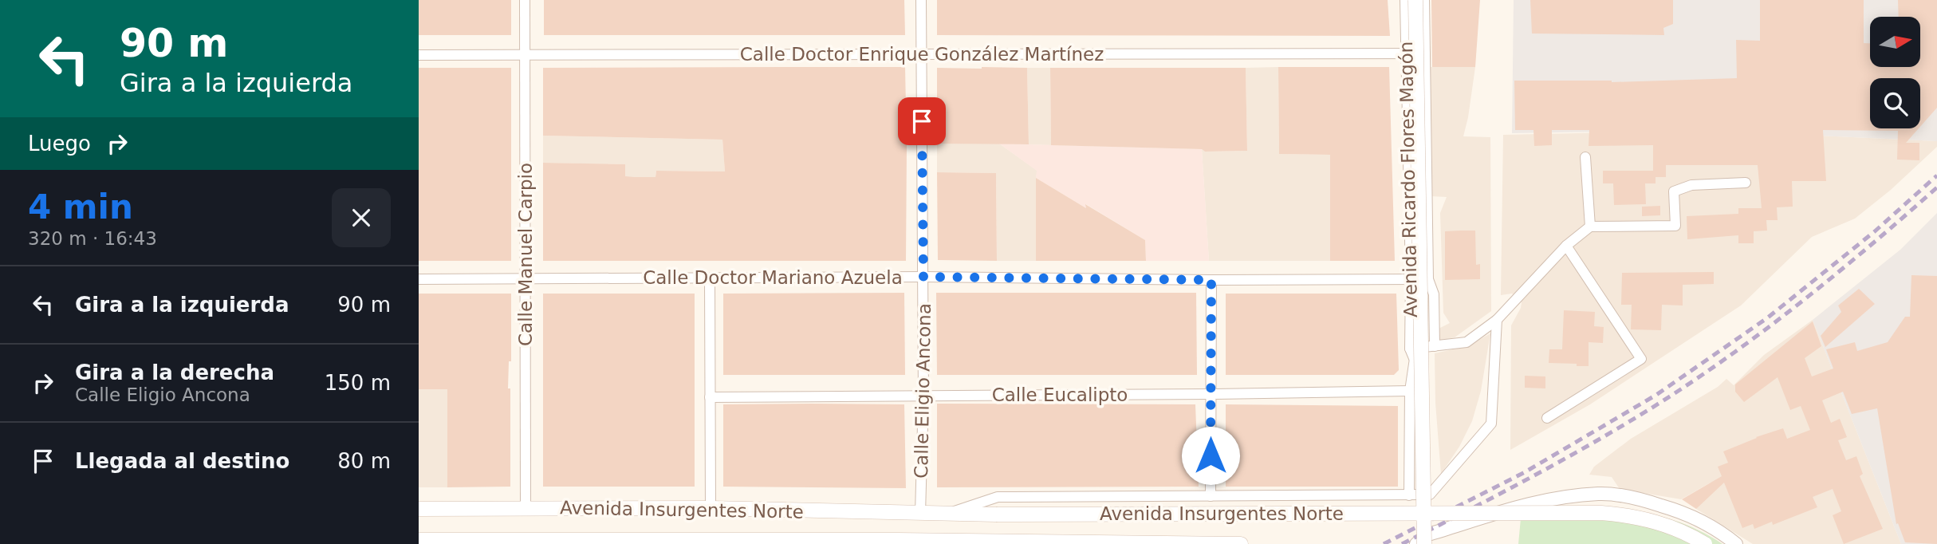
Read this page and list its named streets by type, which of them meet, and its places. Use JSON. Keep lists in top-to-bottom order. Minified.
{"streets":{"main road":["Avenida Ricardo Flores Magón","Avenida Insurgentes Norte"],"street":["Calle Doctor Enrique González Martínez","Calle Manuel Carpio","Calle Doctor Mariano Azuela","Calle Eligio Ancona","Calle Eucalipto"]},"crossings":[["Calle Doctor Enrique González Martínez","Avenida Ricardo Flores Magón"],["Calle Doctor Enrique González Martínez","Calle Manuel Carpio"],["Calle Doctor Enrique González Martínez","Calle Eligio Ancona"],["Avenida Ricardo Flores Magón","Calle Doctor Mariano Azuela"],["Avenida Ricardo Flores Magón","Calle Eucalipto"],["Avenida Ricardo Flores Magón","Avenida Insurgentes Norte"],["Calle Manuel Carpio","Calle Doctor Mariano Azuela"],["Calle Manuel Carpio","Avenida Insurgentes Norte"],["Calle Doctor Mariano Azuela","Calle Eligio Ancona"],["Calle Eligio Ancona","Calle Eucalipto"],["Calle Eligio Ancona","Avenida Insurgentes Norte"]],"north":"right","page":{"turn":["90 m","Gira a la izquierda"],"then":"Luego","heading":["4 min","320 m · 16:43"],"list":[{"name":"Gira a la izquierda","value":"90 m"},{"name":"Gira a la derecha","note":"Calle Eligio Ancona","value":"150 m"},{"name":"Llegada al destino","value":"80 m"}]}}
